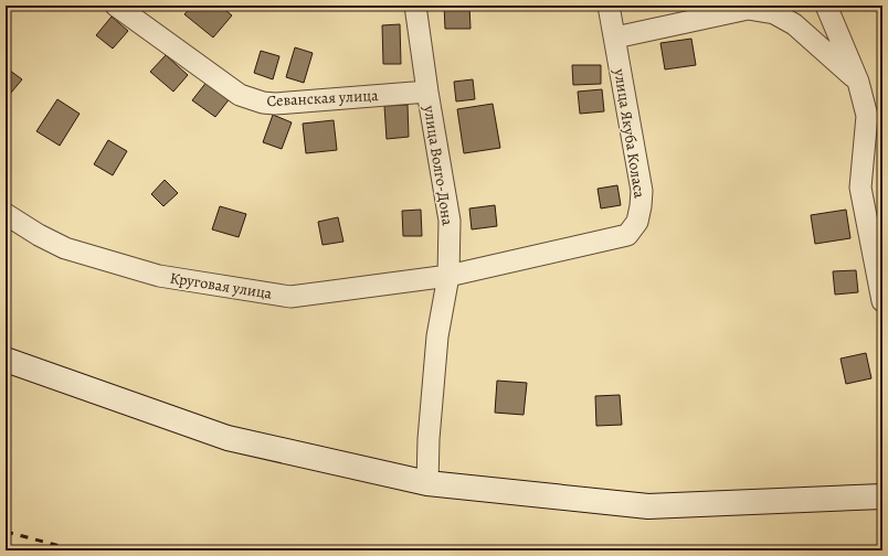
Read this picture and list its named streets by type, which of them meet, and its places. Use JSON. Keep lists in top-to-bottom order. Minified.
{"streets":{"street":["Севанская улица","улица Якуба Коласа","улица Волго-Дона","Круговая улица"]},"crossings":[["Севанская улица","улица Волго-Дона"],["улица Якуба Коласа","улица Волго-Дона"],["улица Якуба Коласа","Круговая улица"],["улица Волго-Дона","Круговая улица"]]}
